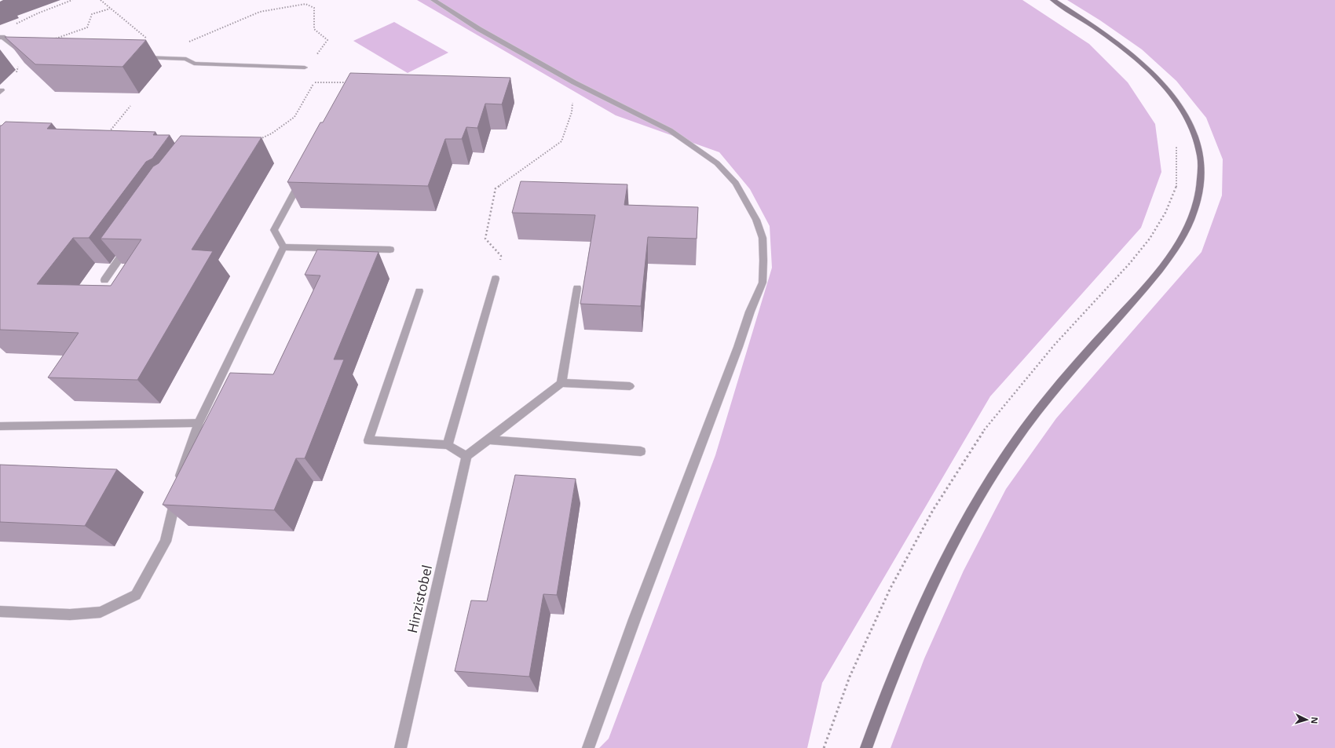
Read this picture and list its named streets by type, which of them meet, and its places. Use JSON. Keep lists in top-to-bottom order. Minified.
{"streets":{"lane":["Hinzistobel"]},"north":"right"}
